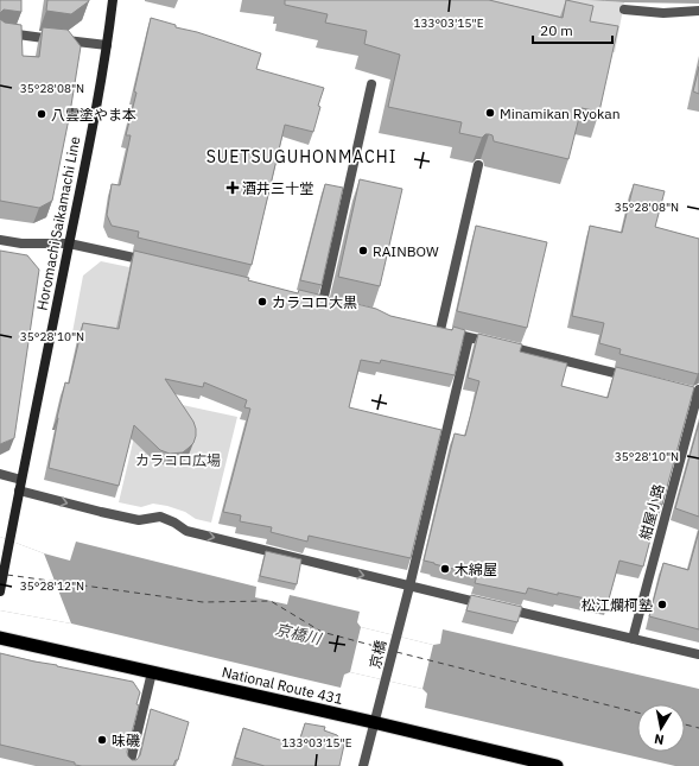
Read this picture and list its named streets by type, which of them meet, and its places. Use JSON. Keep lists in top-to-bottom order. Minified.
{"streets":{"highway":["National Route 431"],"main road":["Horomachi Saikamachi Line"],"street":["紺屋小路","京橋"]},"crossings":[["京橋","National Route 431"]],"districts":["SUETSUGUHONMACHI"],"water":["京橋川"],"parks":["カラコロ広場"],"places":{"other":["Minamikan Ryokan","八雲塗やま本","RAINBOW","カラコロ大黒","木綿屋","松江爛柯塾","味磯"],"health":["酒井三十堂"]},"scale_bar":"20 m","north":"bottom","coordinates":["133°03'15\"E","35°28'08\"N","35°28'10\"N","35°28'12\"N"]}
